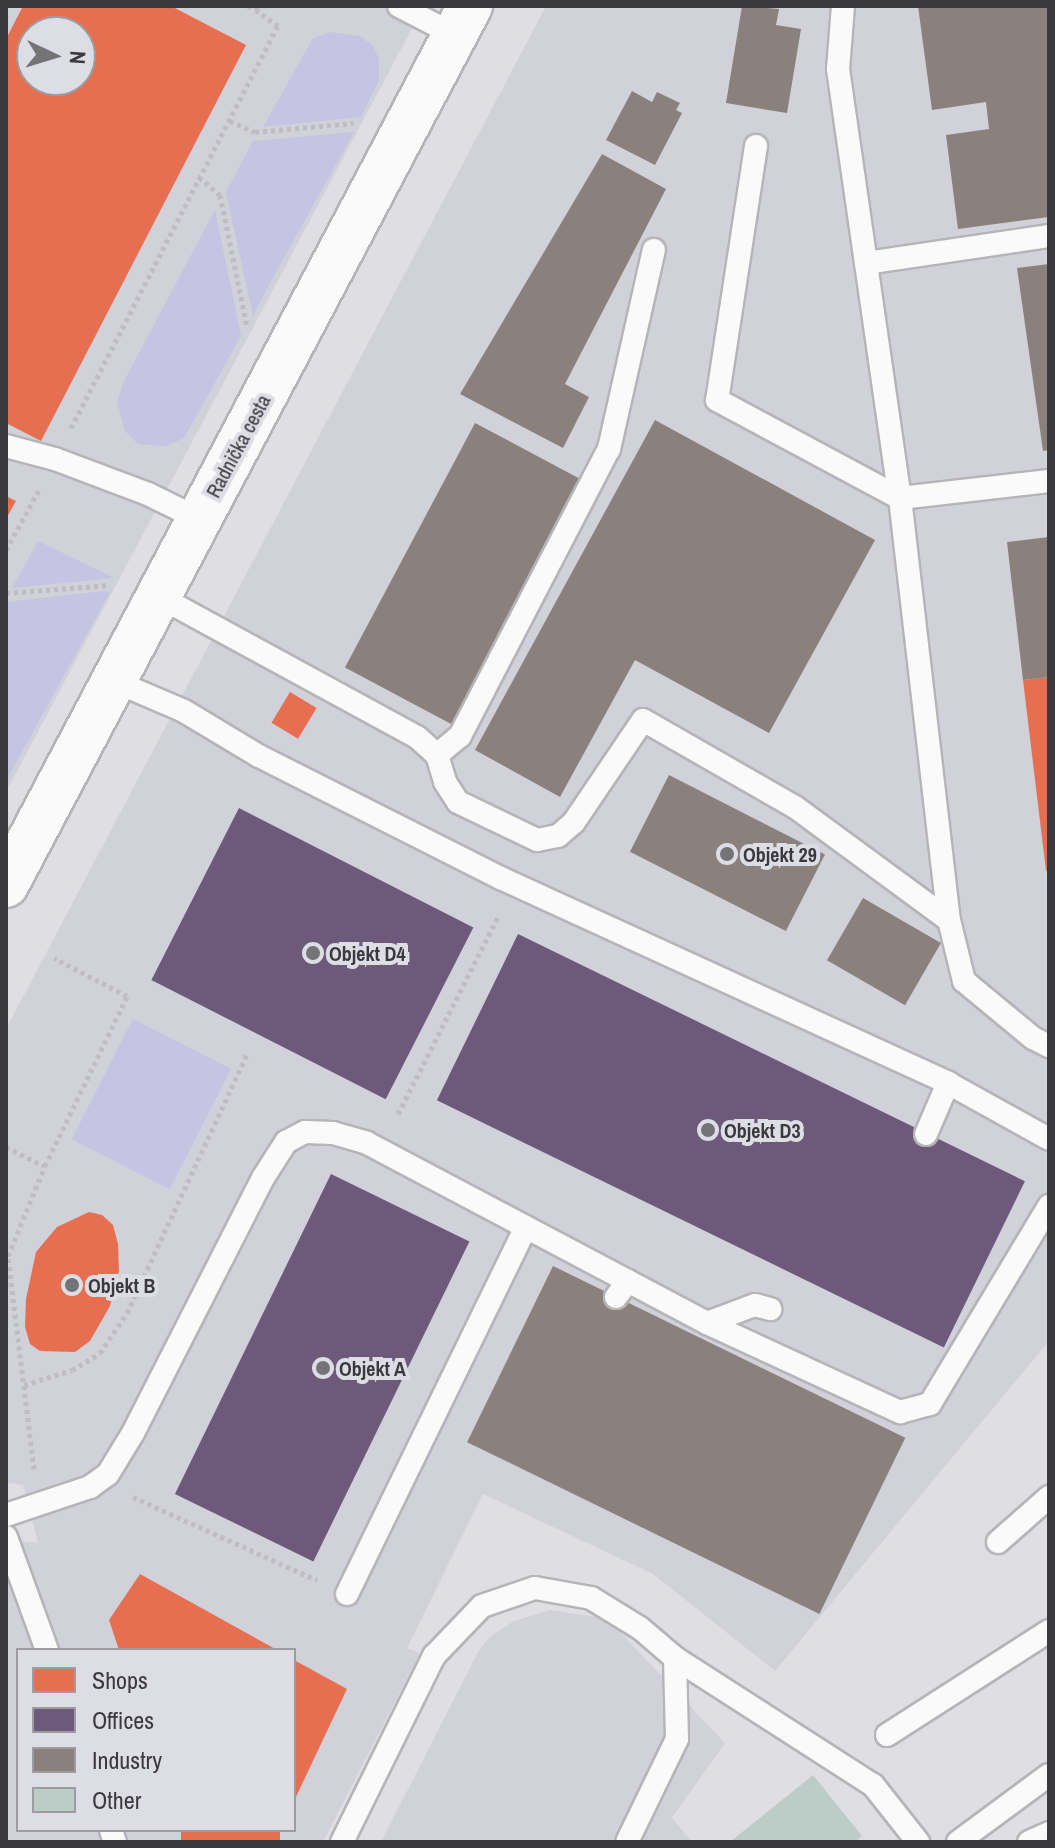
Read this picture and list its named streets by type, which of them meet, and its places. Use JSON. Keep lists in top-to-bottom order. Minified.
{"streets":{"street":["Radnička cesta"]},"places":["Objekt 29","Objekt D4","Objekt D3","Objekt B","Objekt A"],"legend":["Shops","Offices","Industry","Other"],"north":"right"}
